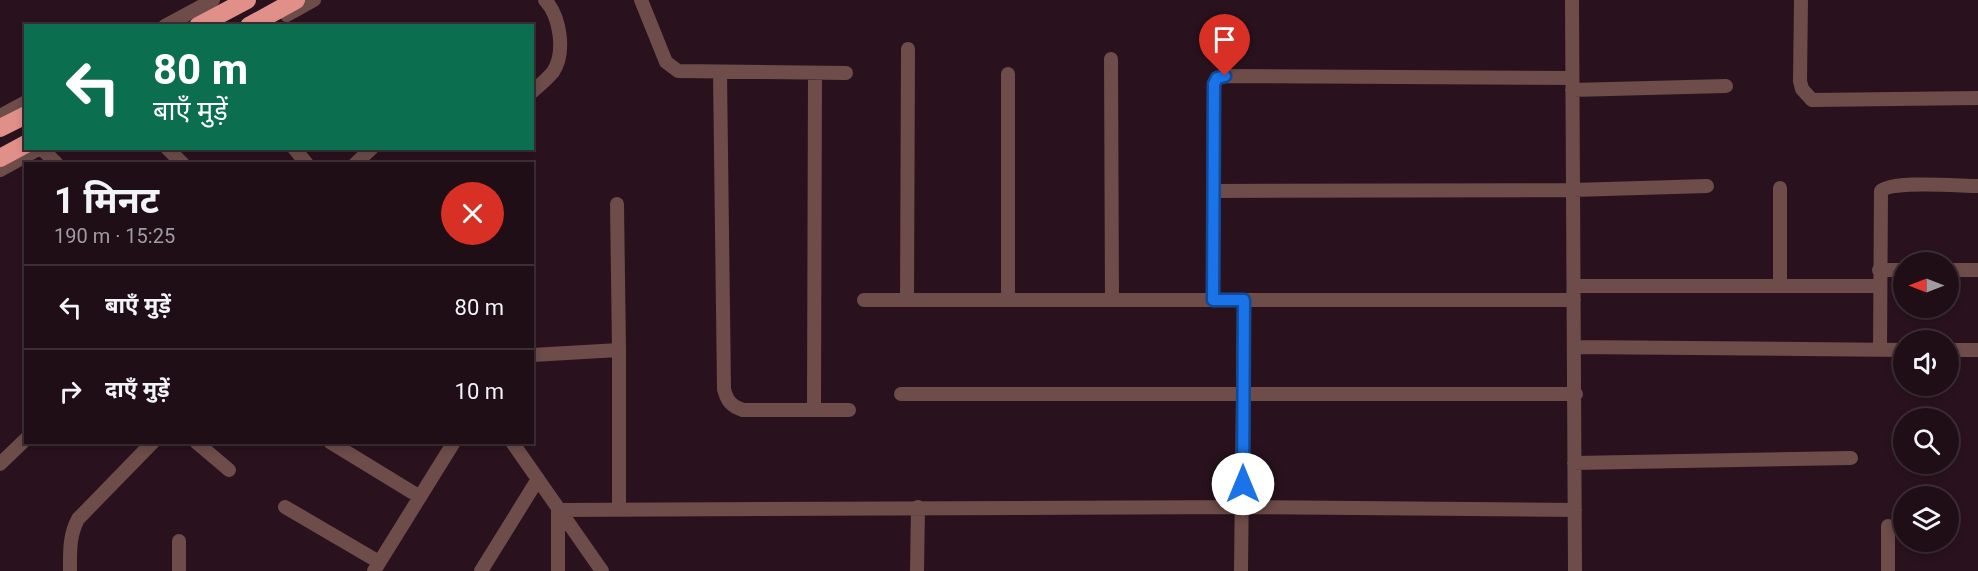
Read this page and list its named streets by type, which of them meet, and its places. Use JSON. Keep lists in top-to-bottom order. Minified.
{"north":"left","page":{"turn":["80 m","बाएँ मुड़ें"],"heading":["1 मिनट","190 m · 15:25"],"list":[{"name":"बाएँ मुड़ें","value":"80 m"},{"name":"दाएँ मुड़ें","value":"10 m"}]}}
